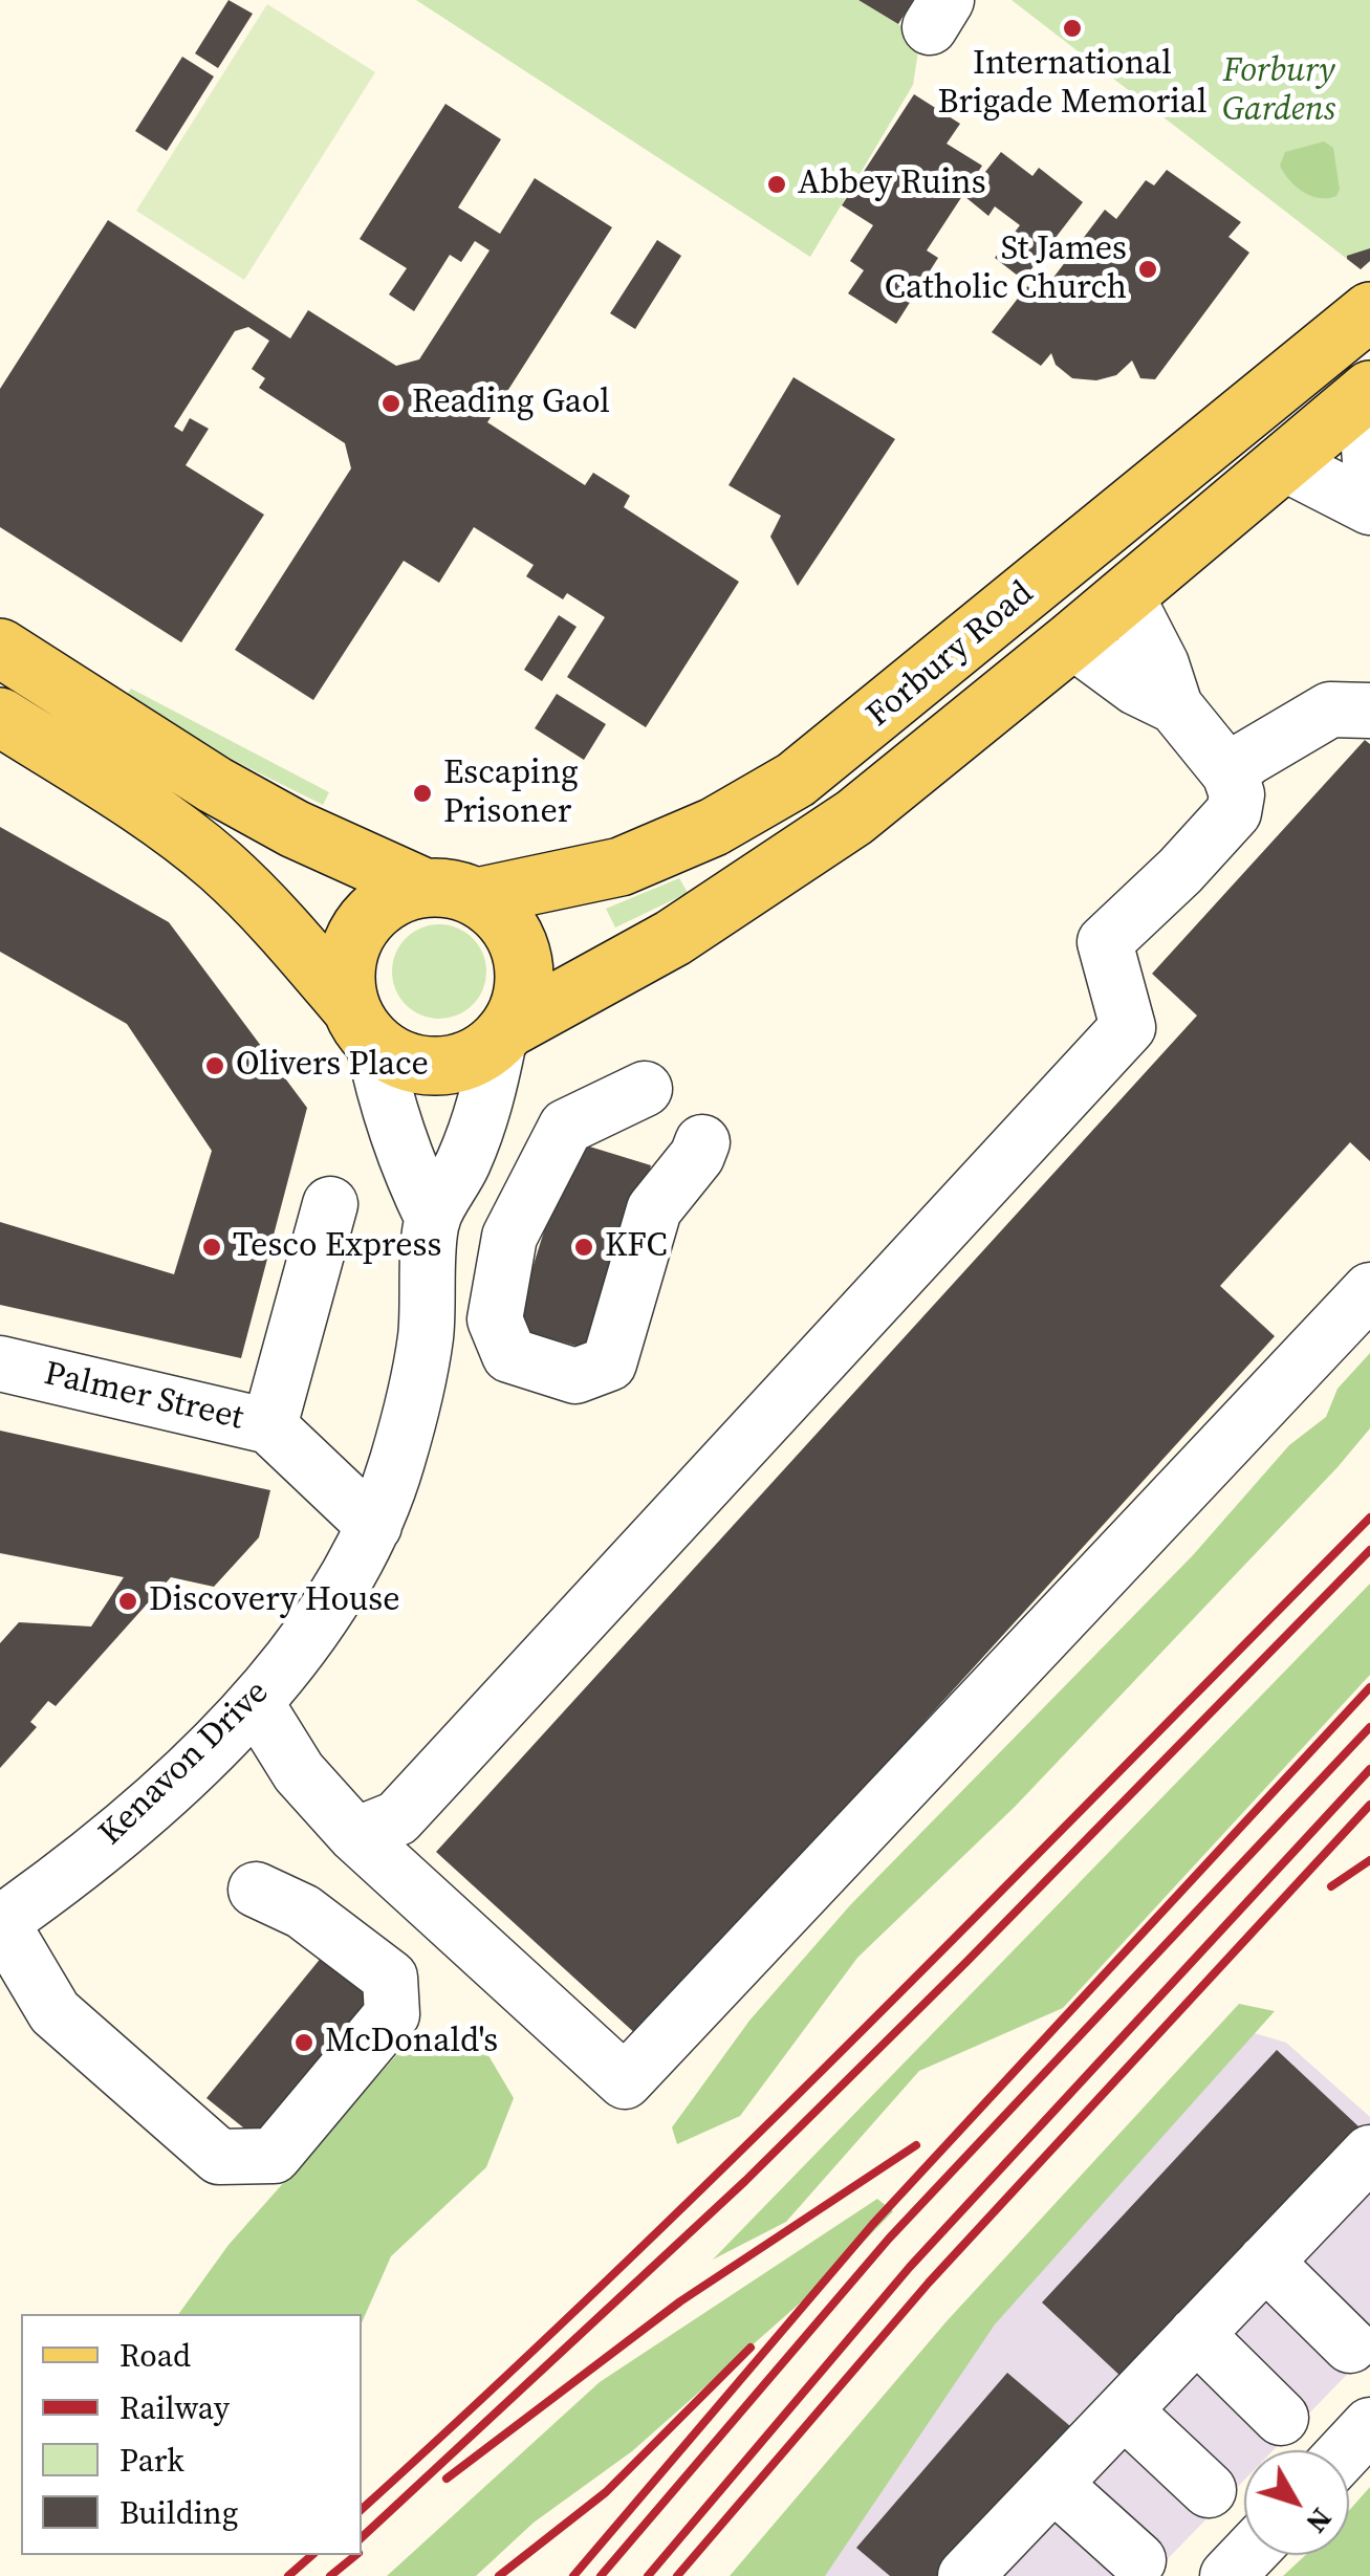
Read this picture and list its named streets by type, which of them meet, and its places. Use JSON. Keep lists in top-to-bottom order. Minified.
{"streets":{"main road":["Forbury Road"],"street":["Palmer Street","Kenavon Drive"]},"crossings":[["Forbury Road","Kenavon Drive"],["Palmer Street","Kenavon Drive"]],"parks":["Forbury Gardens"],"places":["International Brigade Memorial","Abbey Ruins","St James Catholic Church","Reading Gaol","Escaping Prisoner","Olivers Place","Tesco Express","KFC","Discovery House","McDonald's"],"legend":["Road","Railway","Park","Building"],"north":"bottom right"}
